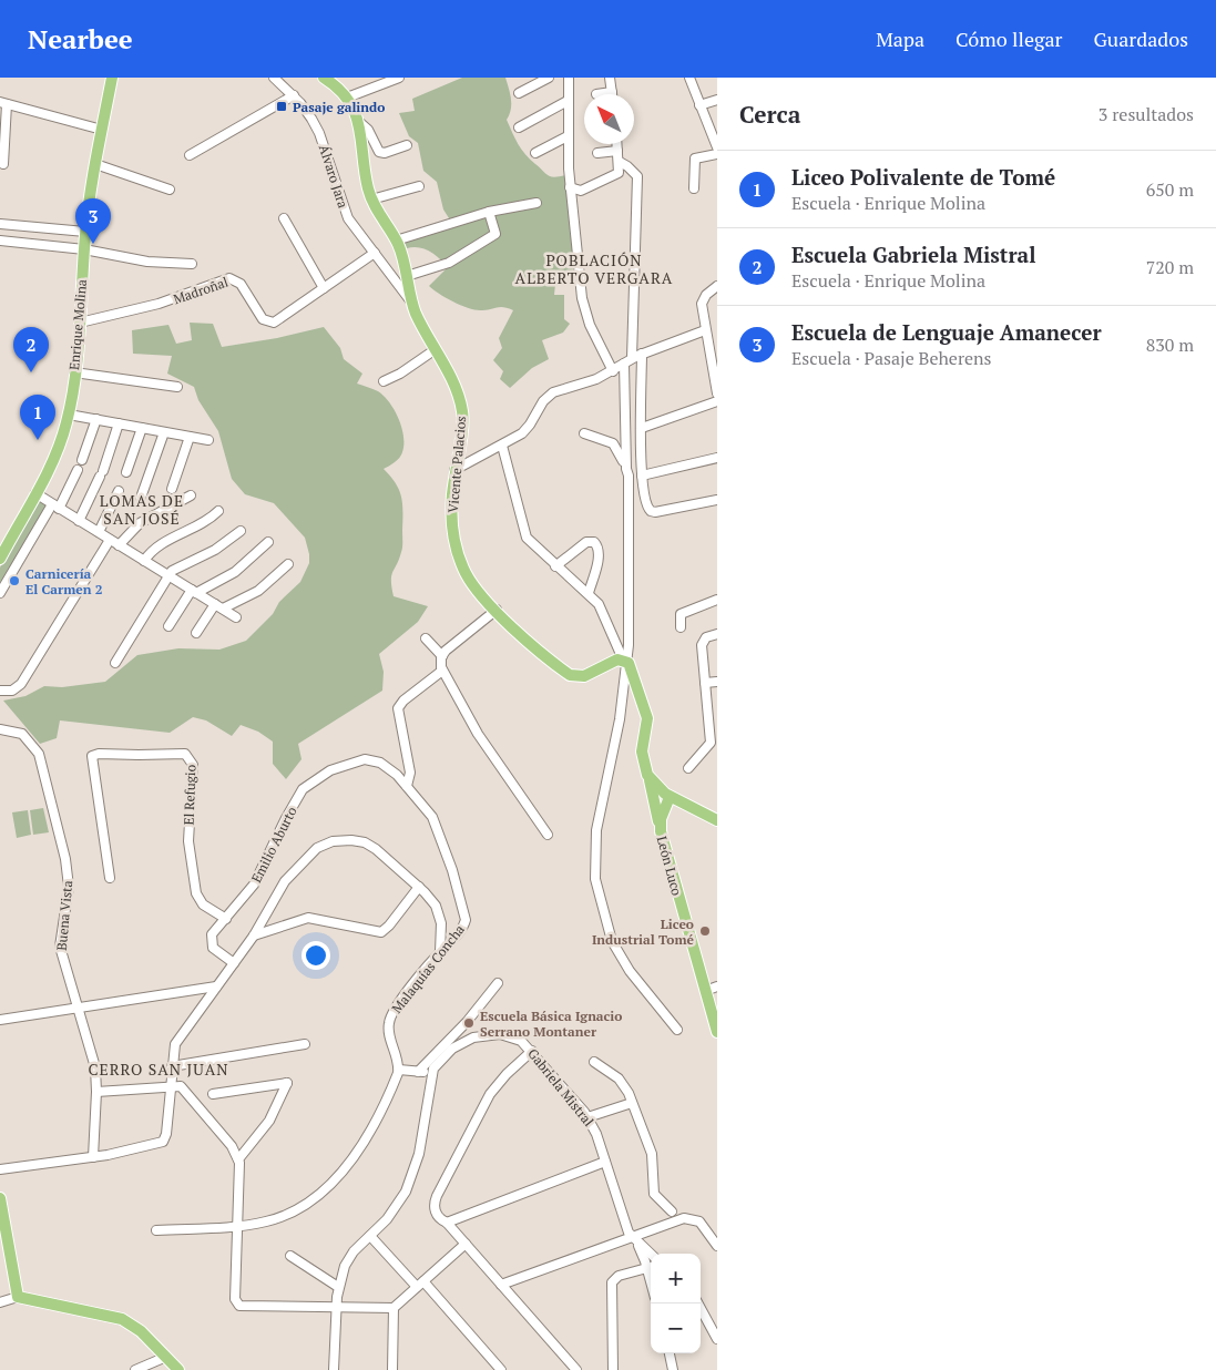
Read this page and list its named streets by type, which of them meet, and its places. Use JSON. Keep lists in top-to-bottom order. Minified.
{"streets":{"main road":["Enrique Molina","Vicente Palacios","León Luco"],"street":["Álvaro Jara","Madroñal","El Refugio","Emilio Aburto","Buena Vista","Malaquías Concha","Gabriela Mistral"]},"crossings":[["Álvaro Jara","Madroñal"],["Álvaro Jara","Vicente Palacios"],["Madroñal","Enrique Molina"],["El Refugio","Emilio Aburto"],["Emilio Aburto","Malaquías Concha"]],"districts":["POBLACIÓN ALBERTO VERGARA","LOMAS DE SAN JOSÉ","CERRO SAN JUAN"],"places":{"transit":["Pasaje galindo"],"other":["Carnicería El Carmen 2","Liceo Industrial Tomé","Escuela Básica Ignacio Serrano Montaner"]},"north":"top left","page":{"header":"Nearbee","nav":["Mapa","Cómo llegar","Guardados"],"heading":["Cerca","3 resultados"],"list":[{"mark":"1","name":"Liceo Polivalente de Tomé","note":"Escuela · Enrique Molina","value":"650 m"},{"mark":"2","name":"Escuela Gabriela Mistral","note":"Escuela · Enrique Molina","value":"720 m"},{"mark":"3","name":"Escuela de Lenguaje Amanecer","note":"Escuela · Pasaje Beherens","value":"830 m"}],"pins":["3","2","1"],"map_buttons":["+","−"]}}
